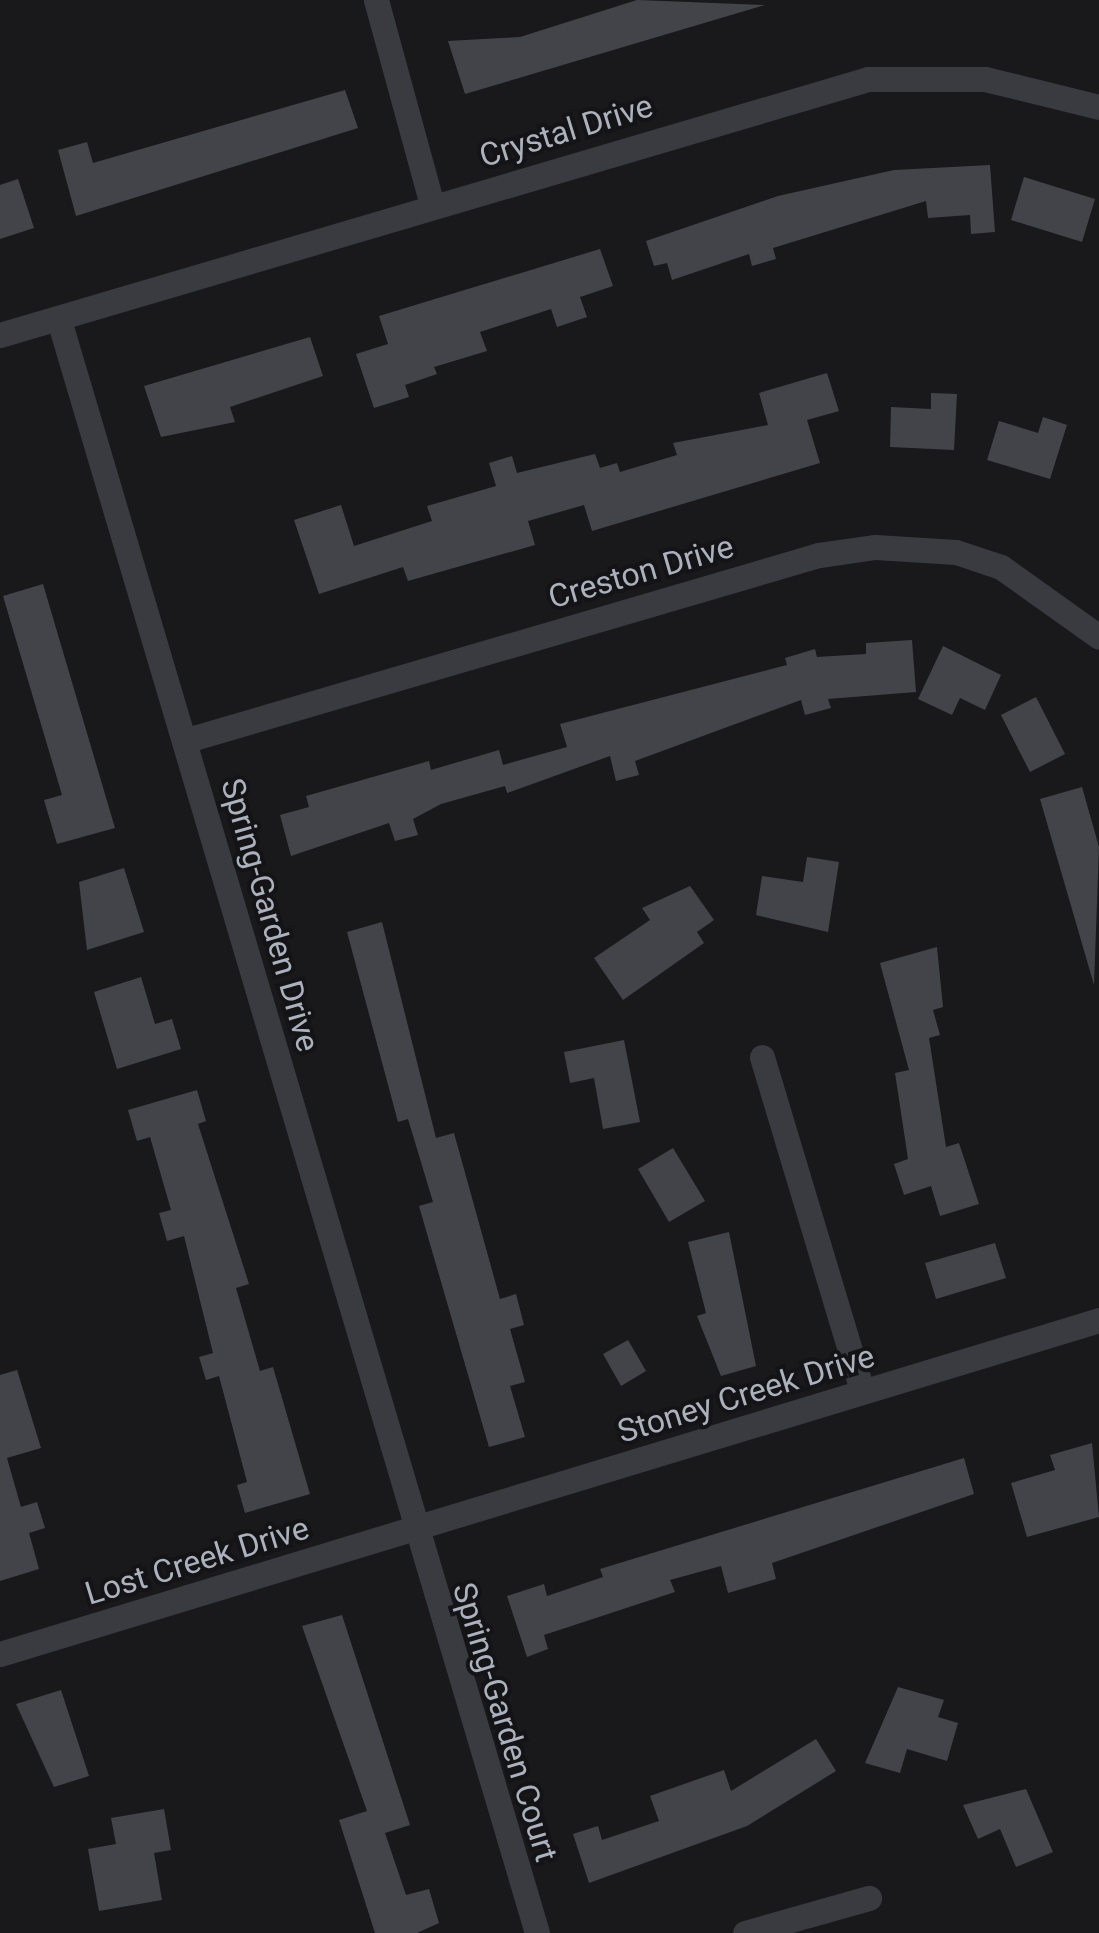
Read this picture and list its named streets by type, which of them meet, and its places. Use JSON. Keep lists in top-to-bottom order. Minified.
{"streets":{"street":["Crystal Drive","Creston Drive","Spring-Garden Drive","Stoney Creek Drive","Lost Creek Drive","Spring-Garden Court"]},"crossings":[["Crystal Drive","Spring-Garden Drive"],["Creston Drive","Spring-Garden Drive"],["Spring-Garden Drive","Stoney Creek Drive"],["Spring-Garden Drive","Lost Creek Drive"],["Spring-Garden Drive","Spring-Garden Court"],["Stoney Creek Drive","Lost Creek Drive"],["Stoney Creek Drive","Spring-Garden Court"],["Lost Creek Drive","Spring-Garden Court"]]}
